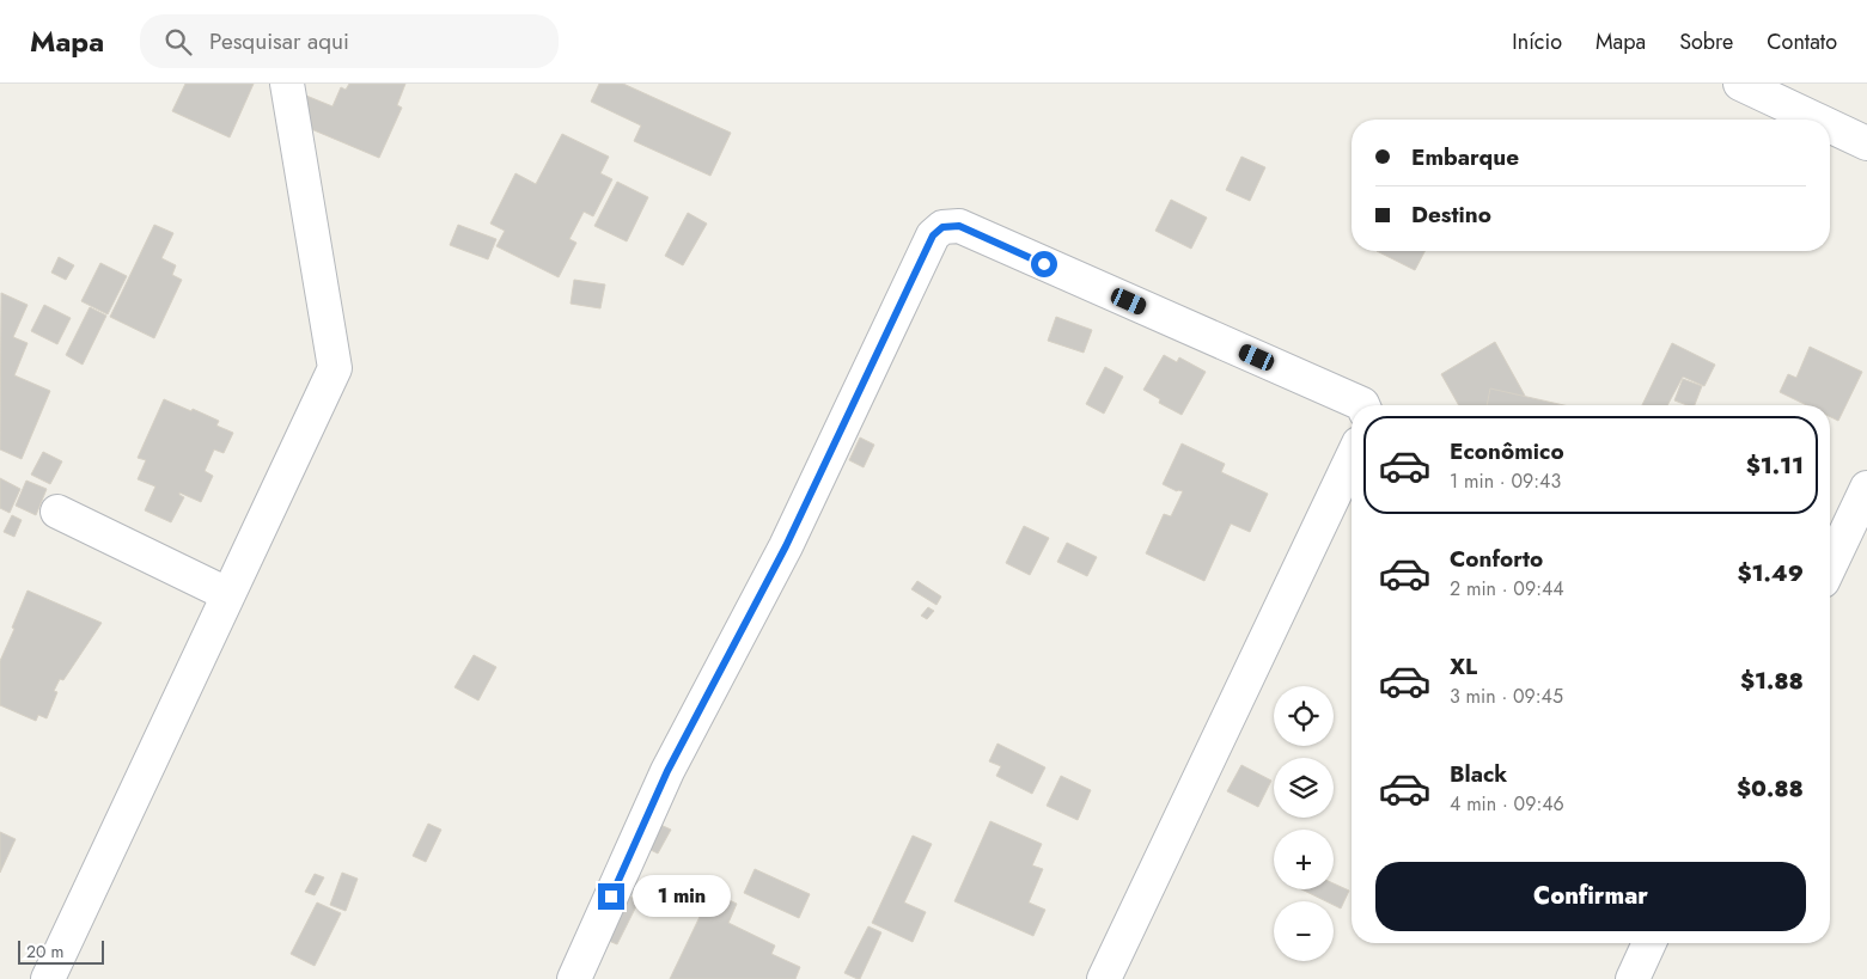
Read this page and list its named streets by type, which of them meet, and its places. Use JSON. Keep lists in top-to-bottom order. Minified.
{"scale_bar":"20 m","page":{"header":"Mapa","search":"Pesquisar aqui","nav":["Início","Mapa","Sobre","Contato"],"banner":["Embarque","Destino"],"list":[{"name":"Econômico","note":"1 min · 09:43","value":"$1.11"},{"name":"Conforto","note":"2 min · 09:44","value":"$1.49"},{"name":"XL","note":"3 min · 09:45","value":"$1.88"},{"name":"Black","note":"4 min · 09:46","value":"$0.88"}],"map_buttons":["+","−"],"buttons":"Confirmar","bubble":"1 min","scale":"20 m"}}
